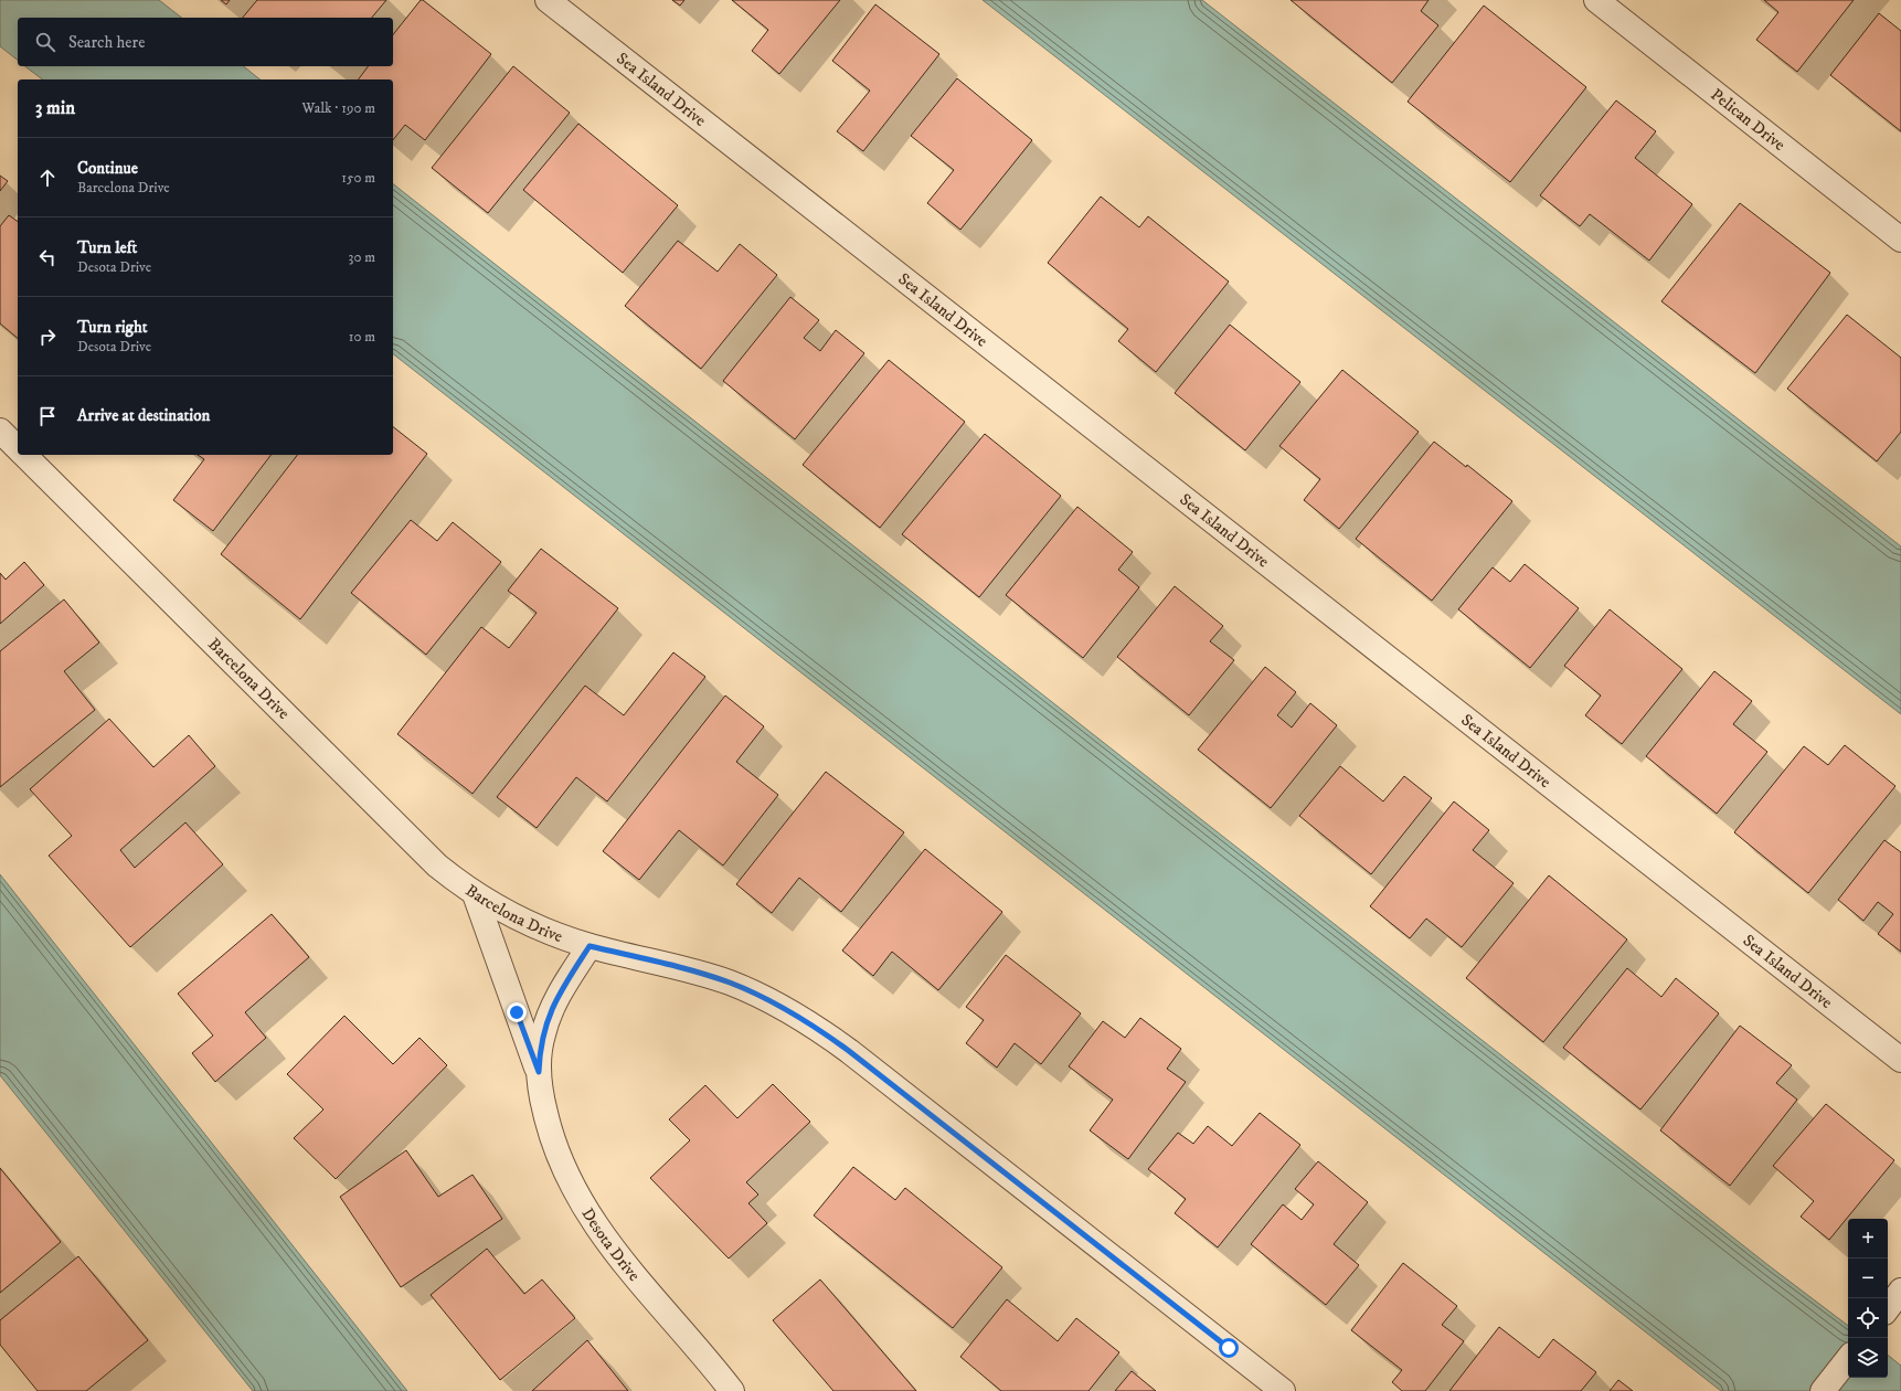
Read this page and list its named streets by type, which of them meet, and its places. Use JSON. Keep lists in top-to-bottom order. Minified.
{"streets":{"street":["Sea Island Drive","Pelican Drive","Barcelona Drive","Desota Drive"]},"crossings":[["Barcelona Drive","Desota Drive"]],"page":{"search":"Search here","heading":["3 min","Walk · 190 m"],"list":[["Continue","Barcelona Drive","150 m"],["Turn left","Desota Drive","30 m"],["Turn right","Desota Drive","10 m"],"Arrive at destination"],"map_buttons":["+","−"]}}
